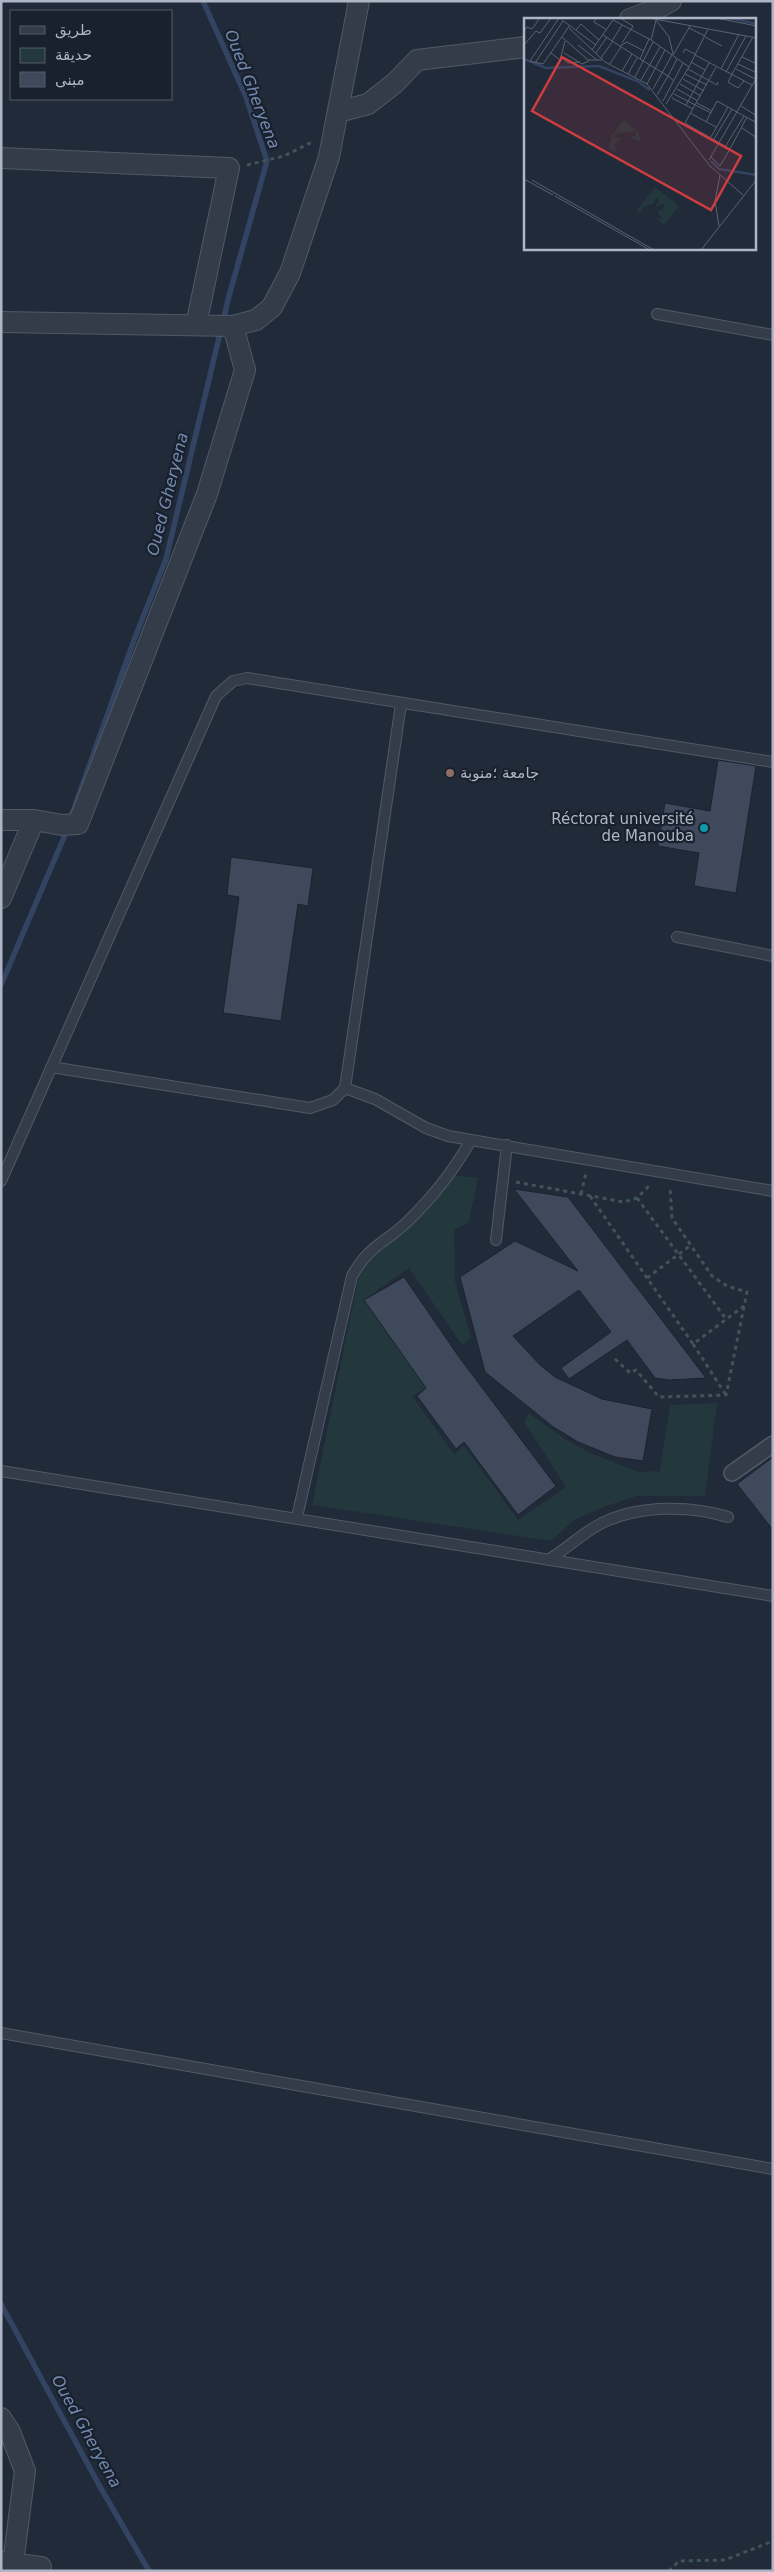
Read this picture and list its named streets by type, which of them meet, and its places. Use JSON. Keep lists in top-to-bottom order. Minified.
{"water":["Oued Gheryena"],"places":["جامعة ؛منوبة","Réctorat université de Manouba"],"legend":["طريق","حديقة","مبنى"]}
